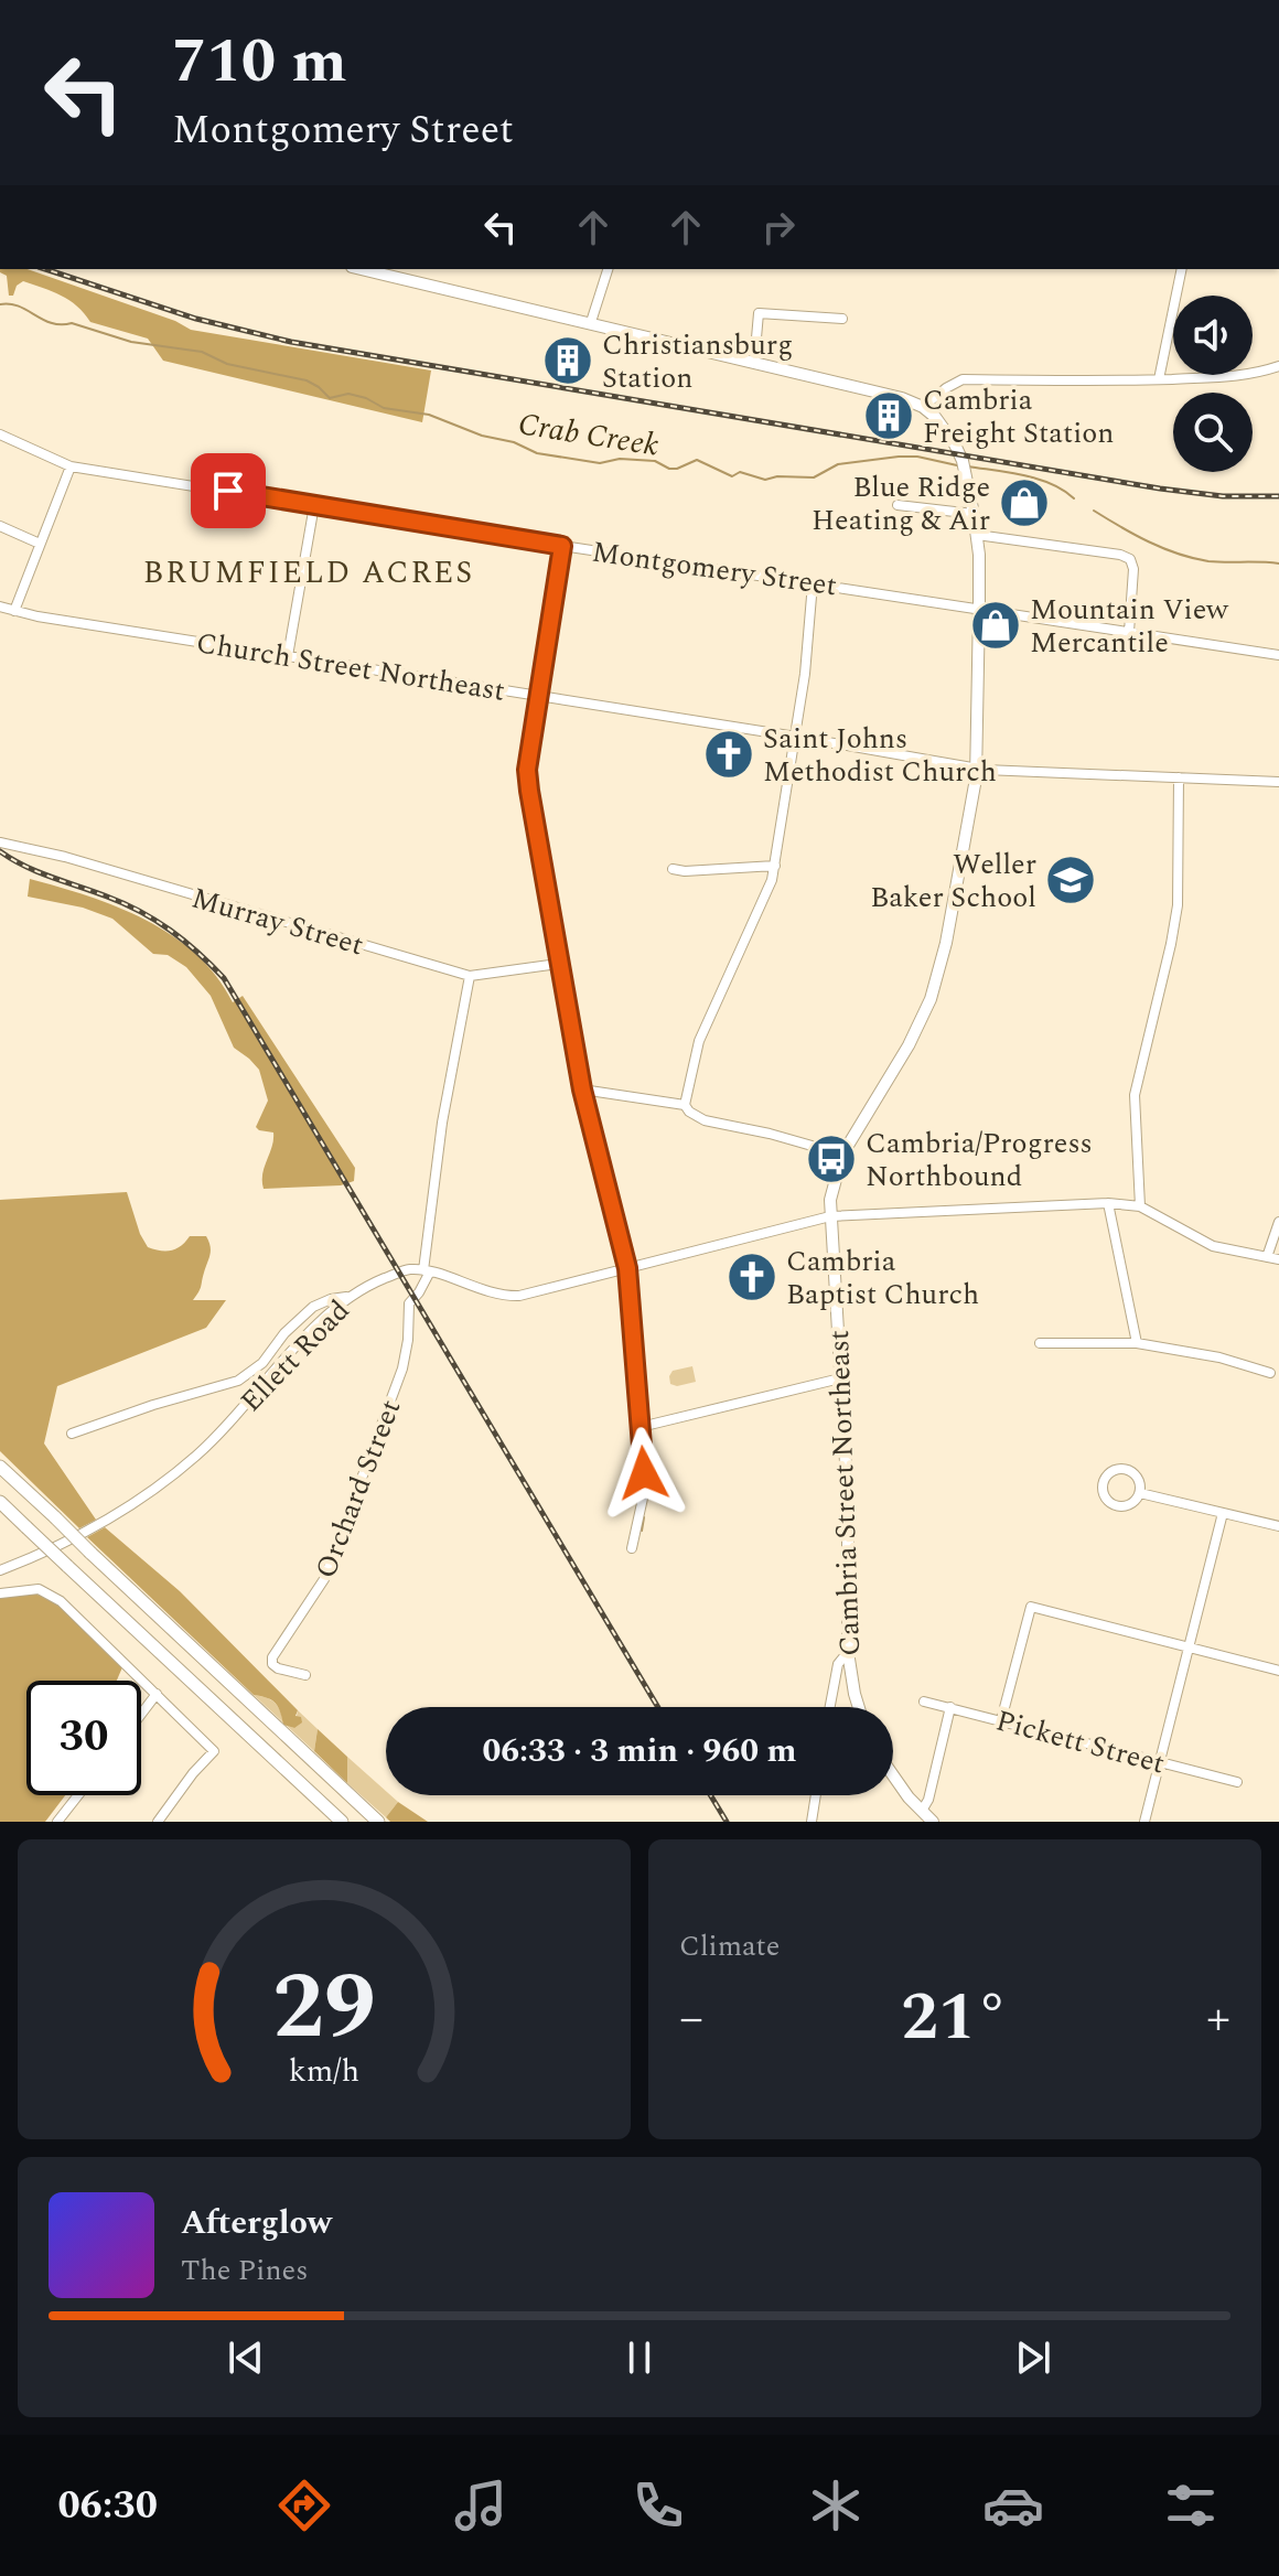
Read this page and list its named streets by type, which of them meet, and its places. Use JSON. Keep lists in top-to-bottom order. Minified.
{"streets":{"main road":["Cambria Street Northeast"],"street":["Montgomery Street","Church Street Northeast","Murray Street","Ellett Road","Orchard Street","Pickett Street"]},"crossings":[["Montgomery Street","Cambria Street Northeast"],["Church Street Northeast","Cambria Street Northeast"],["Murray Street","Orchard Street"],["Ellett Road","Orchard Street"]],"districts":["BRUMFIELD ACRES"],"water":["Crab Creek"],"places":{"building":["Christiansburg Station","Cambria Freight Station"],"shop":["Blue Ridge Heating & Air","Mountain View Mercantile"],"church":["Saint Johns Methodist Church","Cambria Baptist Church"],"school or university":["Weller Baker School"],"bus stop":["Cambria/Progress Northbound"]},"page":{"turn":["710 m","Montgomery Street"],"limit":"30","trip":"06:33 · 3 min · 960 m","tile":"Climate","heat":["−","21°","+"],"song":["Afterglow","The Pines"],"tabs":"06:30","gauge":["29","km/h"]}}
